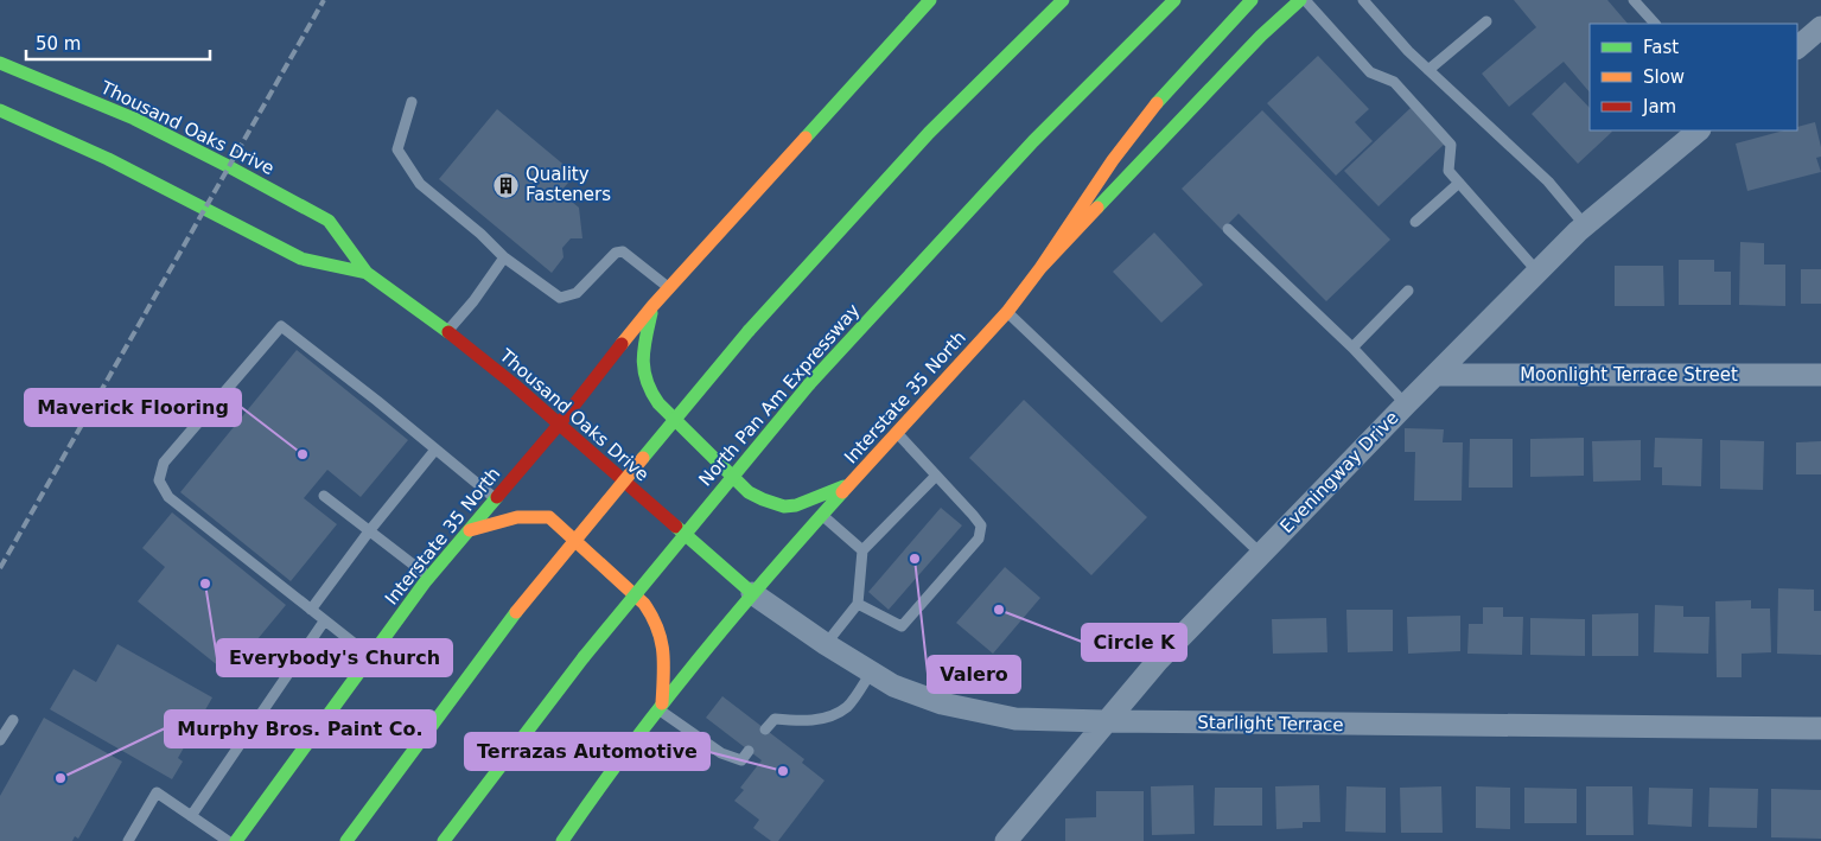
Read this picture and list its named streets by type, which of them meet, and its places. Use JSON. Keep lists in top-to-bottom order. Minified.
{"streets":{"main road":["Thousand Oaks Drive","North Pan Am Expressway","Interstate 35 North"],"street":["Moonlight Terrace Street","Eveningway Drive","Starlight Terrace"]},"crossings":[["Thousand Oaks Drive","Interstate 35 North"],["Thousand Oaks Drive","Starlight Terrace"],["Moonlight Terrace Street","Eveningway Drive"],["Interstate 35 North","Starlight Terrace"],["Eveningway Drive","Starlight Terrace"]],"places":{"building":["Quality Fasteners"],"other":["Maverick Flooring","Valero","Everybody's Church","Circle K","Terrazas Automotive","Murphy Bros. Paint Co."]},"legend":["Fast","Slow","Jam"],"scale_bar":"50 m"}
